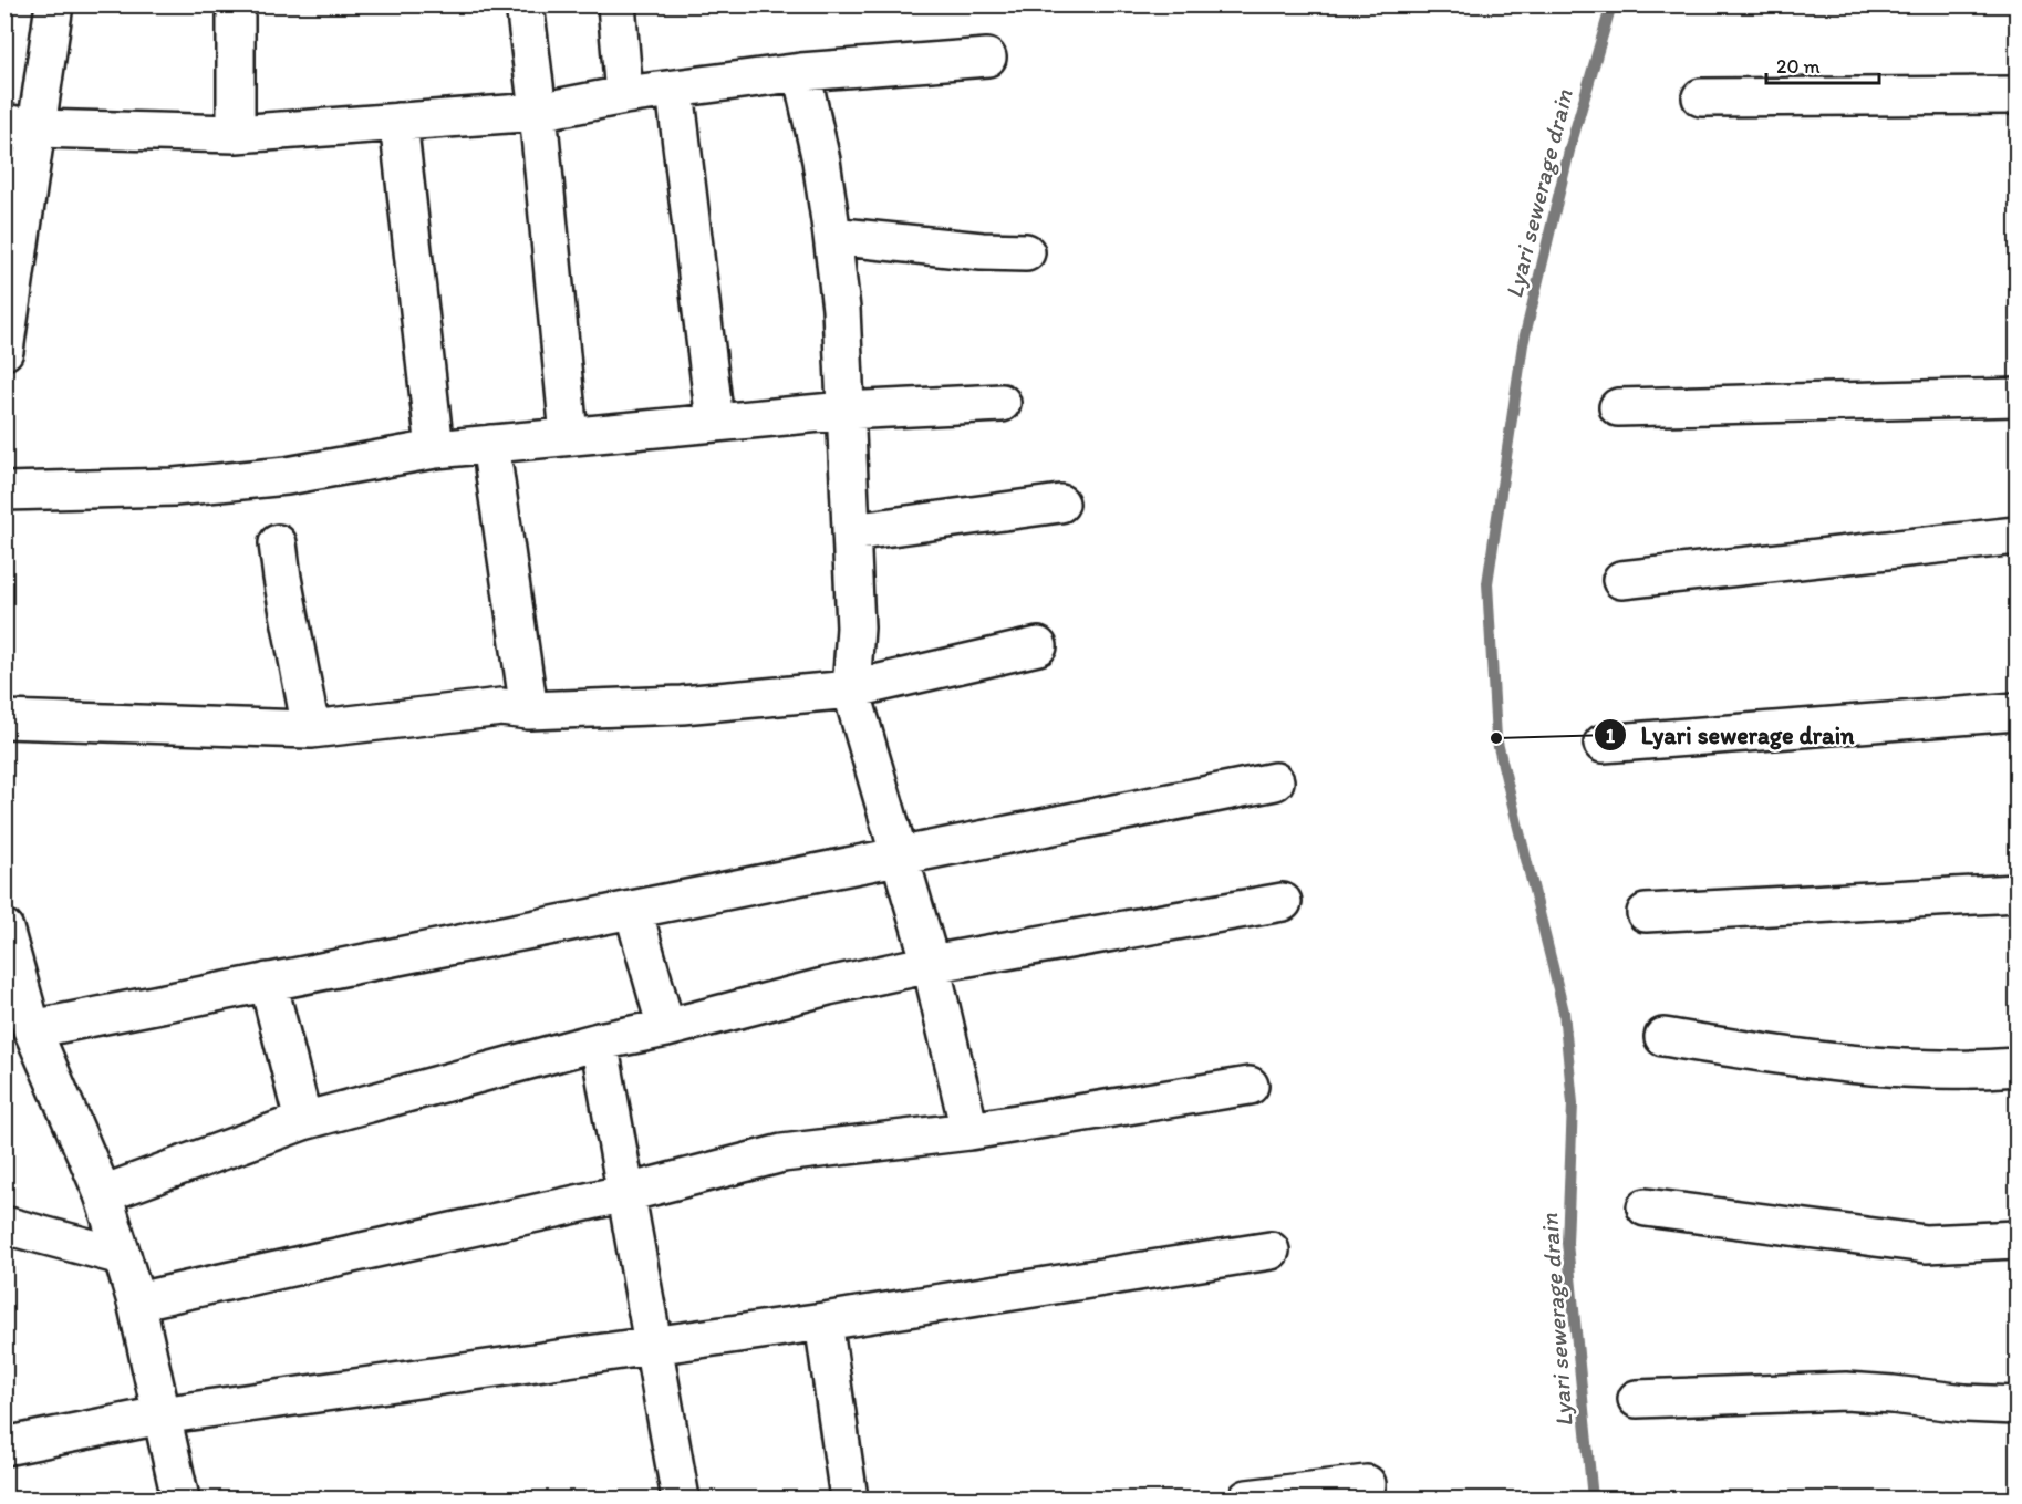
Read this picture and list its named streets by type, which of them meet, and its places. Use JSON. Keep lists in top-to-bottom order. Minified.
{"water":["Lyari sewerage drain"],"places":["Lyari sewerage drain"],"scale_bar":"20 m"}
